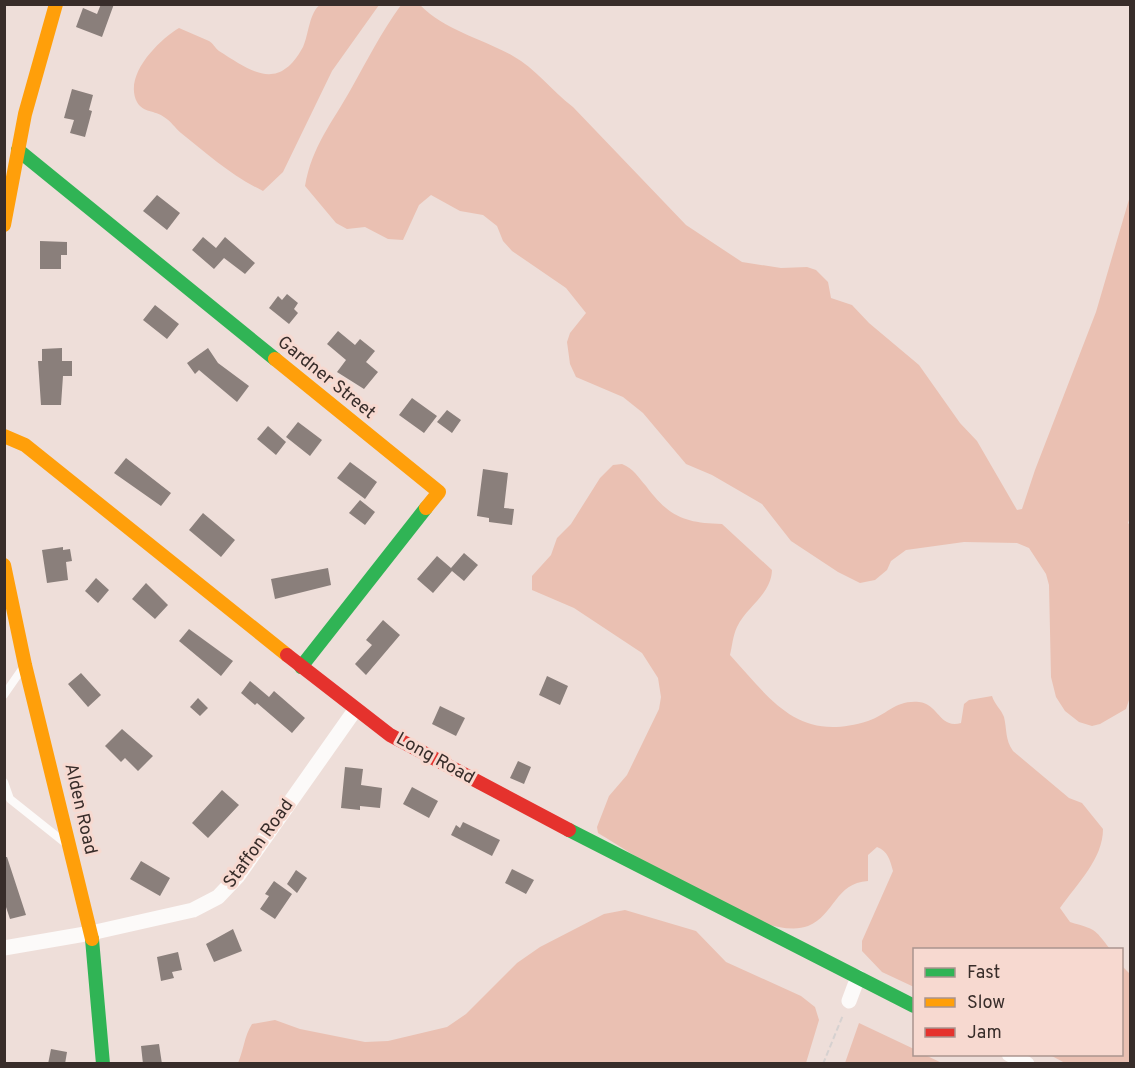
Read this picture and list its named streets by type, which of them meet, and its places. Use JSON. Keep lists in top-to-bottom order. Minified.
{"streets":{"street":["Gardner Street","Long Road","Alden Road","Staffon Road"]},"crossings":[["Gardner Street","Long Road"],["Long Road","Staffon Road"],["Alden Road","Staffon Road"]],"legend":["Fast","Slow","Jam"]}
